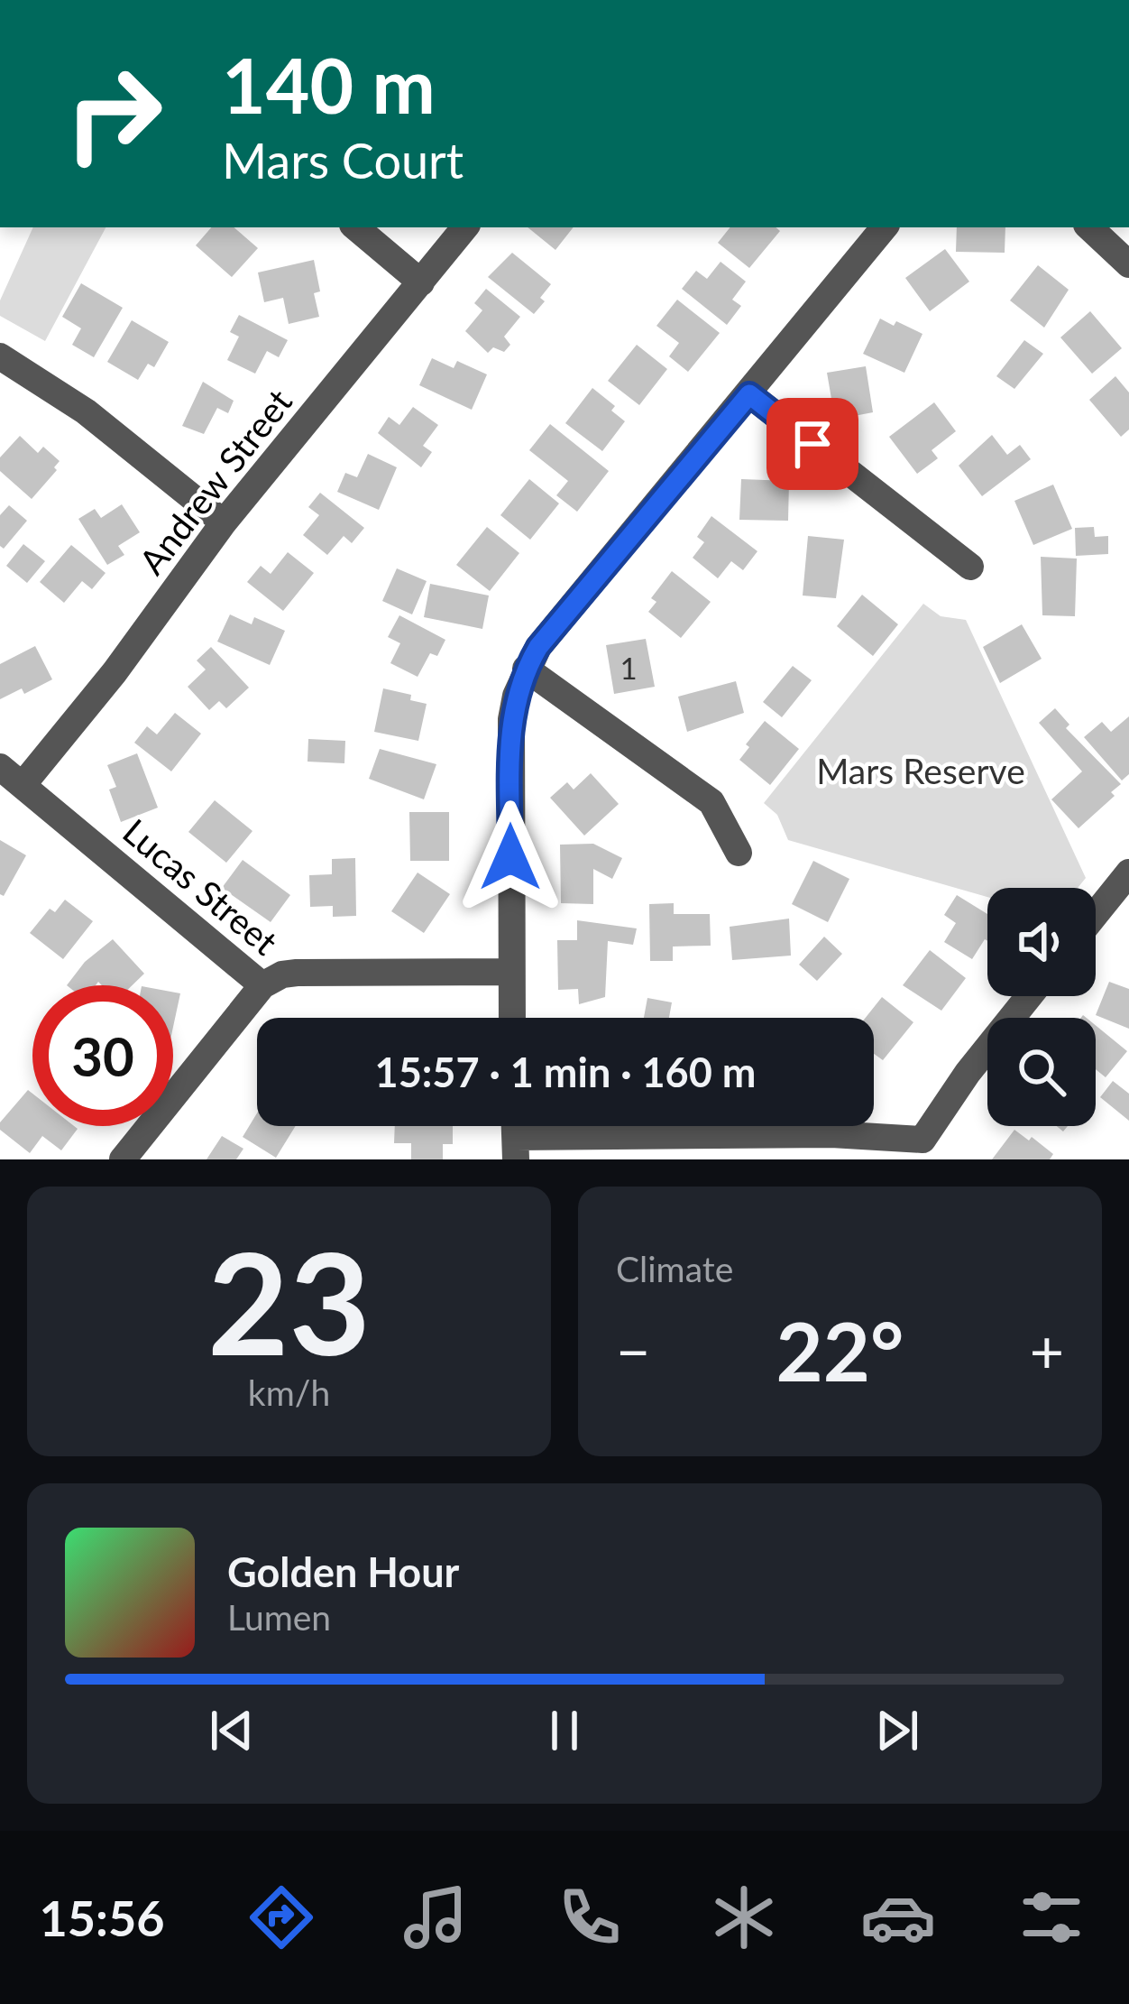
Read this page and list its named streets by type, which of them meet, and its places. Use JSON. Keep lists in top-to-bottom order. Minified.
{"streets":{"street":["Andrew Street","Lucas Street"]},"crossings":[["Andrew Street","Lucas Street"]],"parks":["Mars Reserve"],"house_numbers":["1"],"page":{"turn":["140 m","Mars Court"],"limit":"30","trip":"15:57 · 1 min · 160 m","tile":[["23","km/h"],"Climate"],"heat":["−","22°","+"],"song":["Golden Hour","Lumen"],"tabs":"15:56"}}
